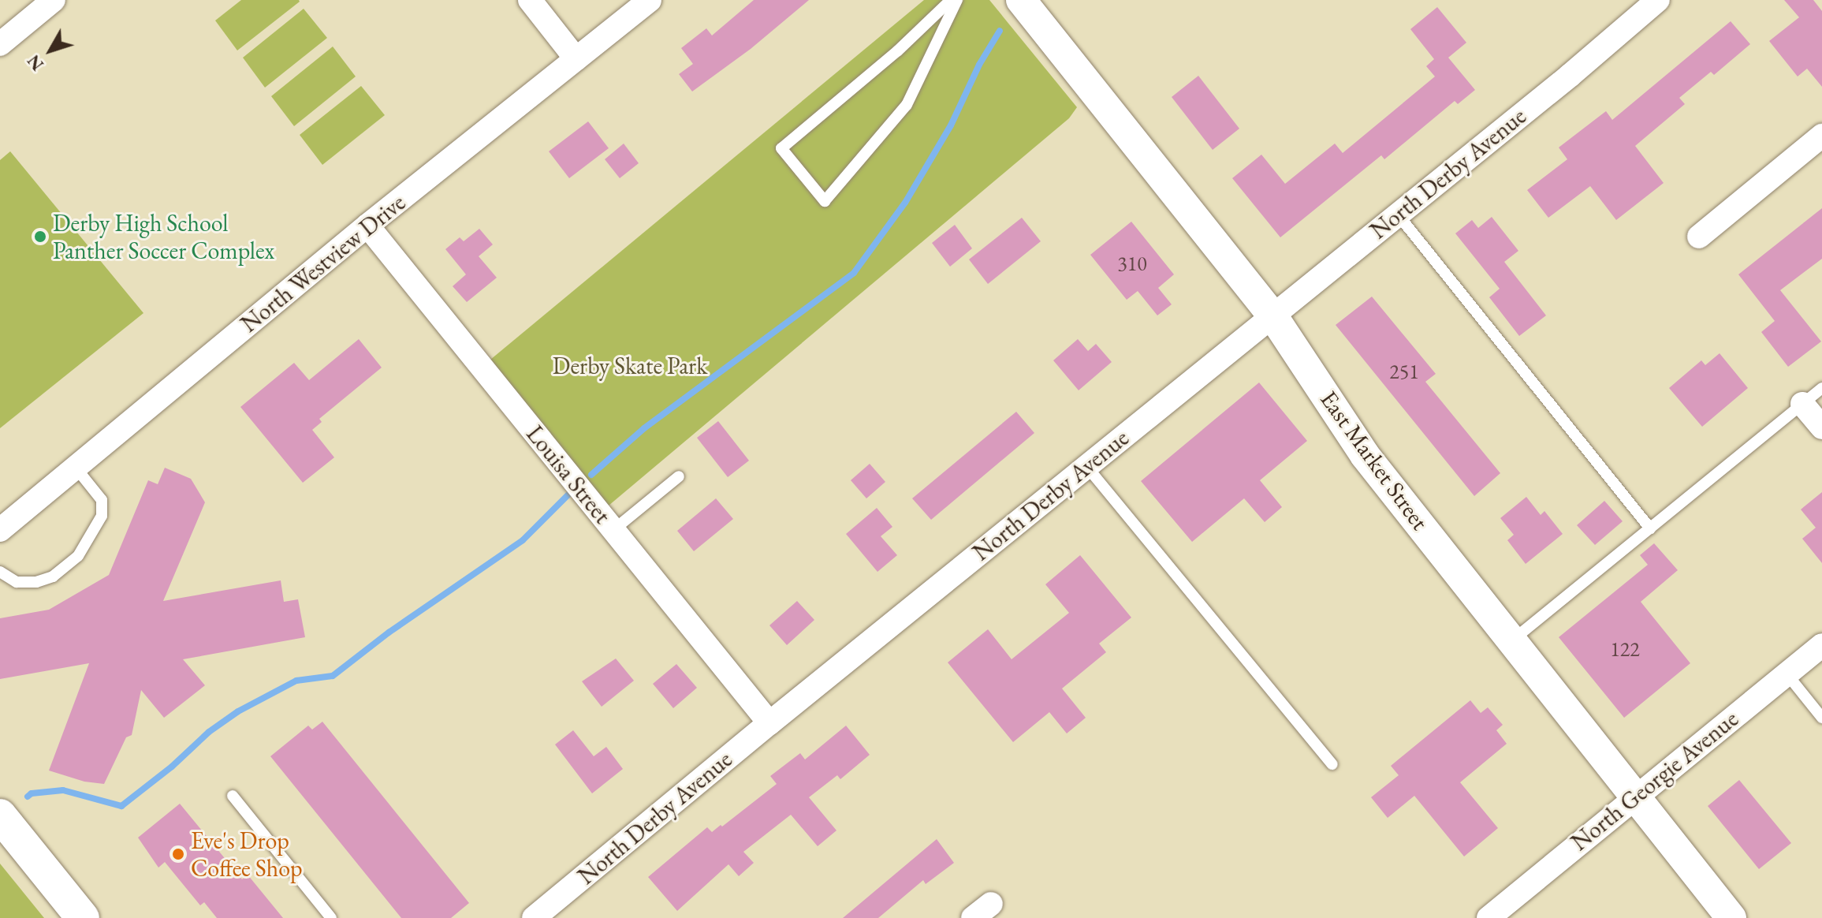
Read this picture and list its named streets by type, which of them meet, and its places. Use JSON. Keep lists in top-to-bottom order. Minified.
{"streets":{"street":["North Derby Avenue","North Westview Drive","East Market Street","Louisa Street","North Georgie Avenue"]},"crossings":[["North Derby Avenue","East Market Street"],["North Derby Avenue","Louisa Street"],["North Westview Drive","Louisa Street"],["East Market Street","North Georgie Avenue"]],"parks":["Derby Skate Park"],"places":["Derby High School Panther Soccer Complex","Eve's Drop Coffee Shop"],"house_numbers":["310","251","122"],"north":"bottom left"}
